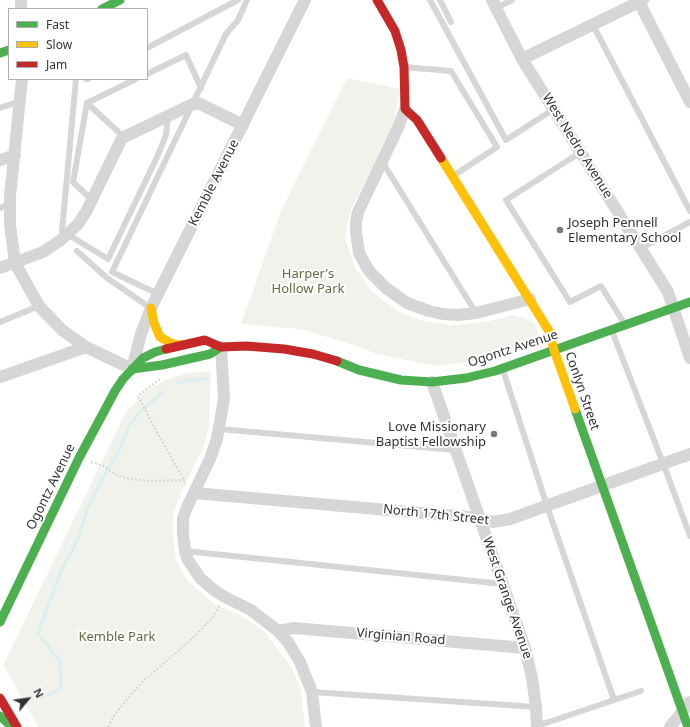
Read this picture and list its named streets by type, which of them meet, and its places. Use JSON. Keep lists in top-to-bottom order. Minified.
{"streets":{"main road":["Ogontz Avenue","Conlyn Street"],"street":["West Nedro Avenue","Kemble Avenue","North 17th Street","West Grange Avenue","Virginian Road"]},"crossings":[["West Nedro Avenue","Ogontz Avenue"],["Kemble Avenue","Ogontz Avenue"],["Ogontz Avenue","Conlyn Street"],["Ogontz Avenue","West Grange Avenue"],["Conlyn Street","North 17th Street"],["North 17th Street","West Grange Avenue"],["West Grange Avenue","Virginian Road"]],"parks":["Harper's Hollow Park","Kemble Park"],"places":["Joseph Pennell Elementary School","Love Missionary Baptist Fellowship"],"legend":["Fast","Slow","Jam"],"north":"top right"}
